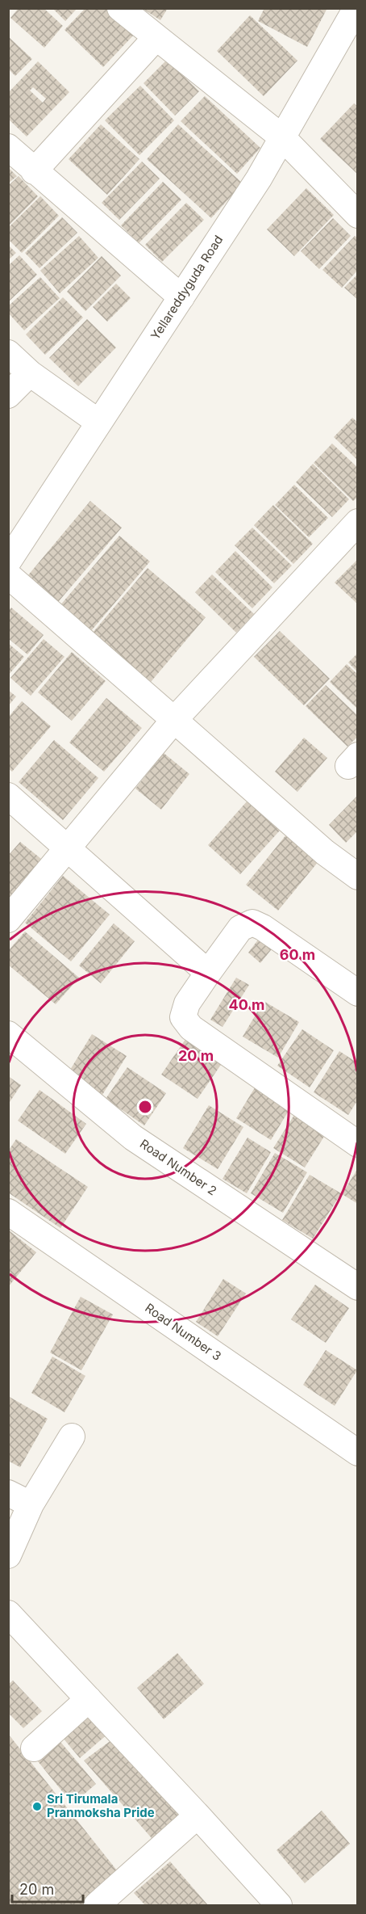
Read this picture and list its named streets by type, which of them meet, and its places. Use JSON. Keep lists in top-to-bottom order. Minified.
{"streets":{"street":["Yellareddyguda Road","Road Number 2","Road Number 3"]},"places":["Sri Tirumala Pranmoksha Pride"],"scale_bar":"20 m","rings":["60 m","40 m","20 m"]}
